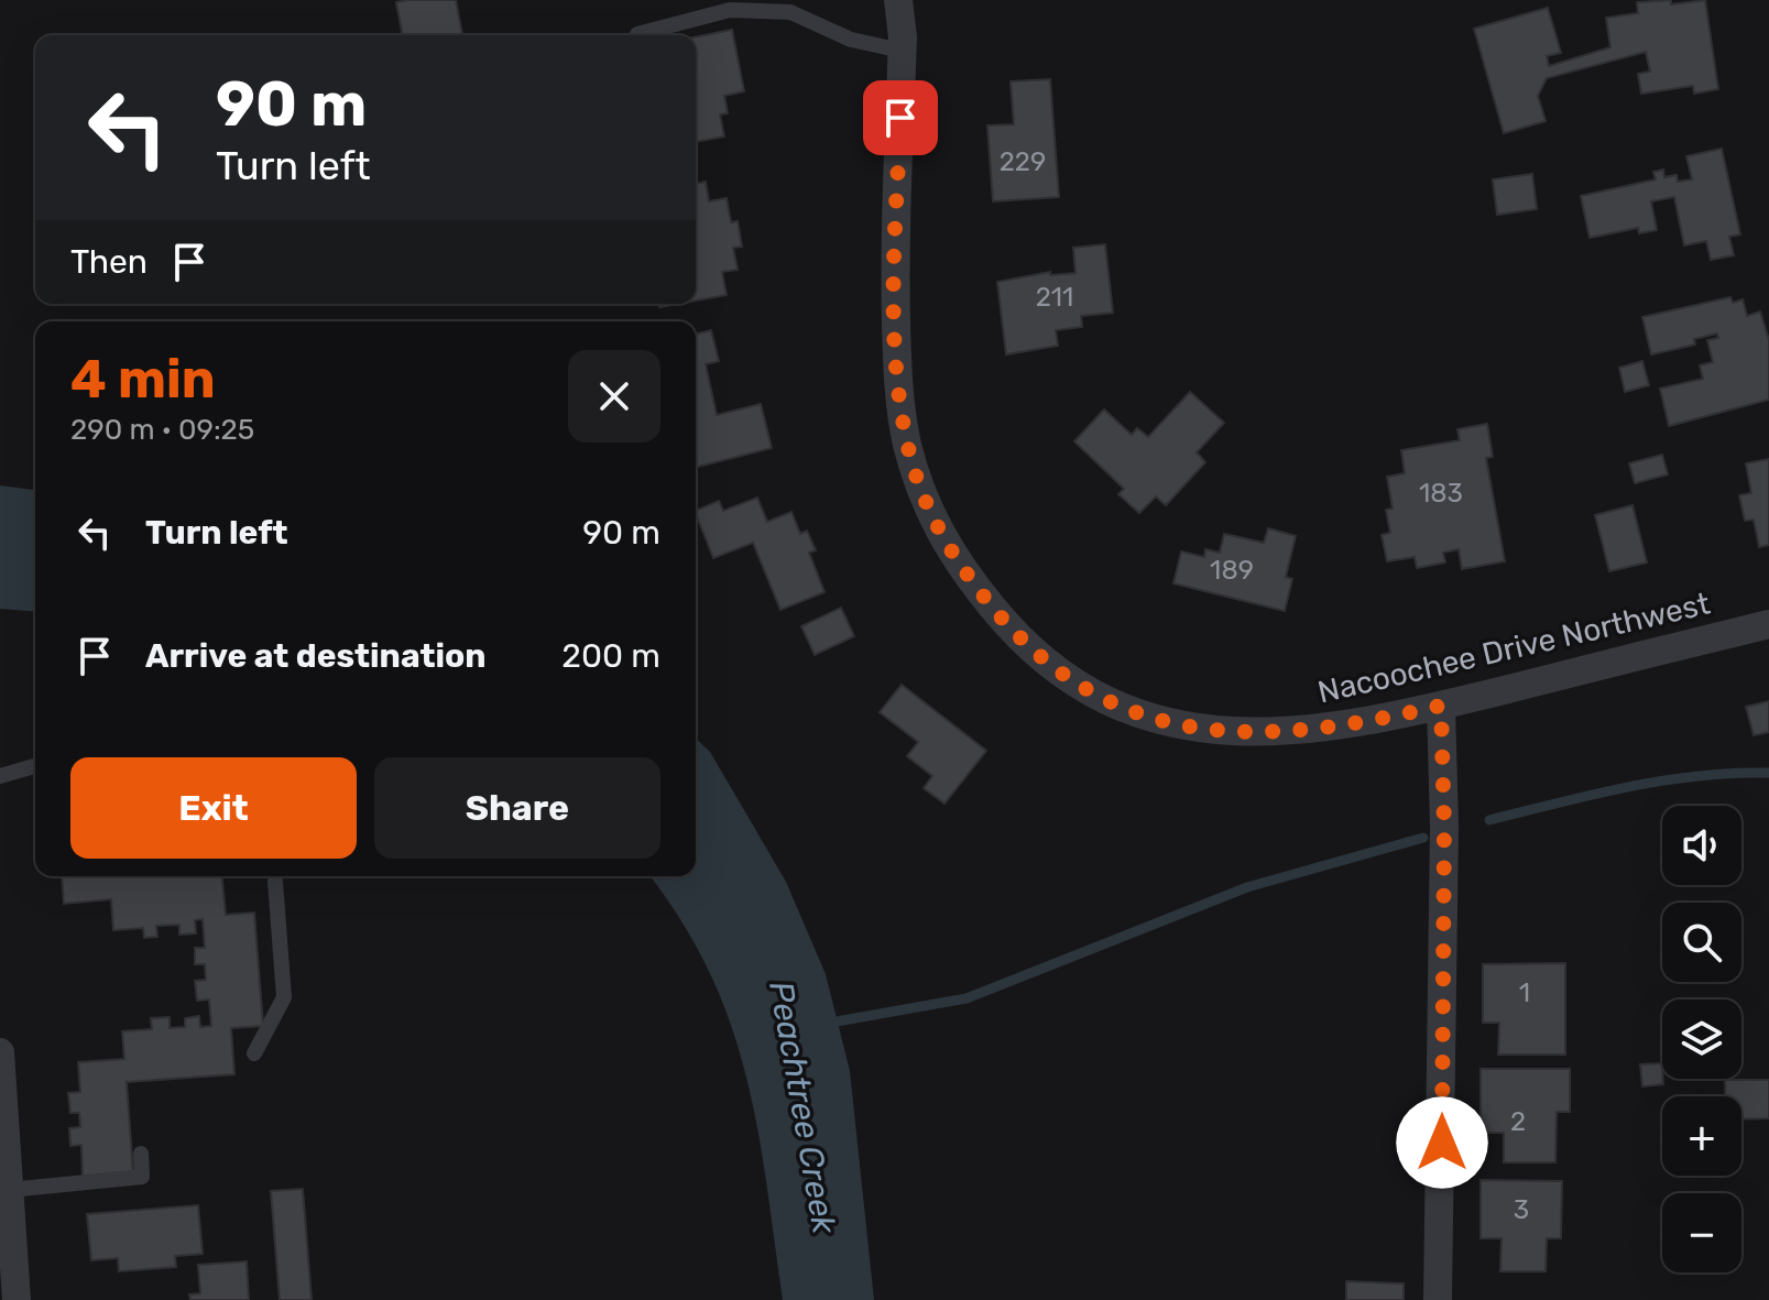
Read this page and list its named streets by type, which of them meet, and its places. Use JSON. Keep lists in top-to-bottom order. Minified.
{"streets":{"street":["Nacoochee Drive Northwest"]},"water":["Peachtree Creek"],"house_numbers":["229","211","183","189","1","2","3"],"page":{"turn":["90 m","Turn left"],"then":"Then","heading":["4 min","290 m · 09:25"],"list":[{"name":"Turn left","value":"90 m"},{"name":"Arrive at destination","value":"200 m"}],"buttons":["Exit","Share"],"map_buttons":["+","−"]}}
